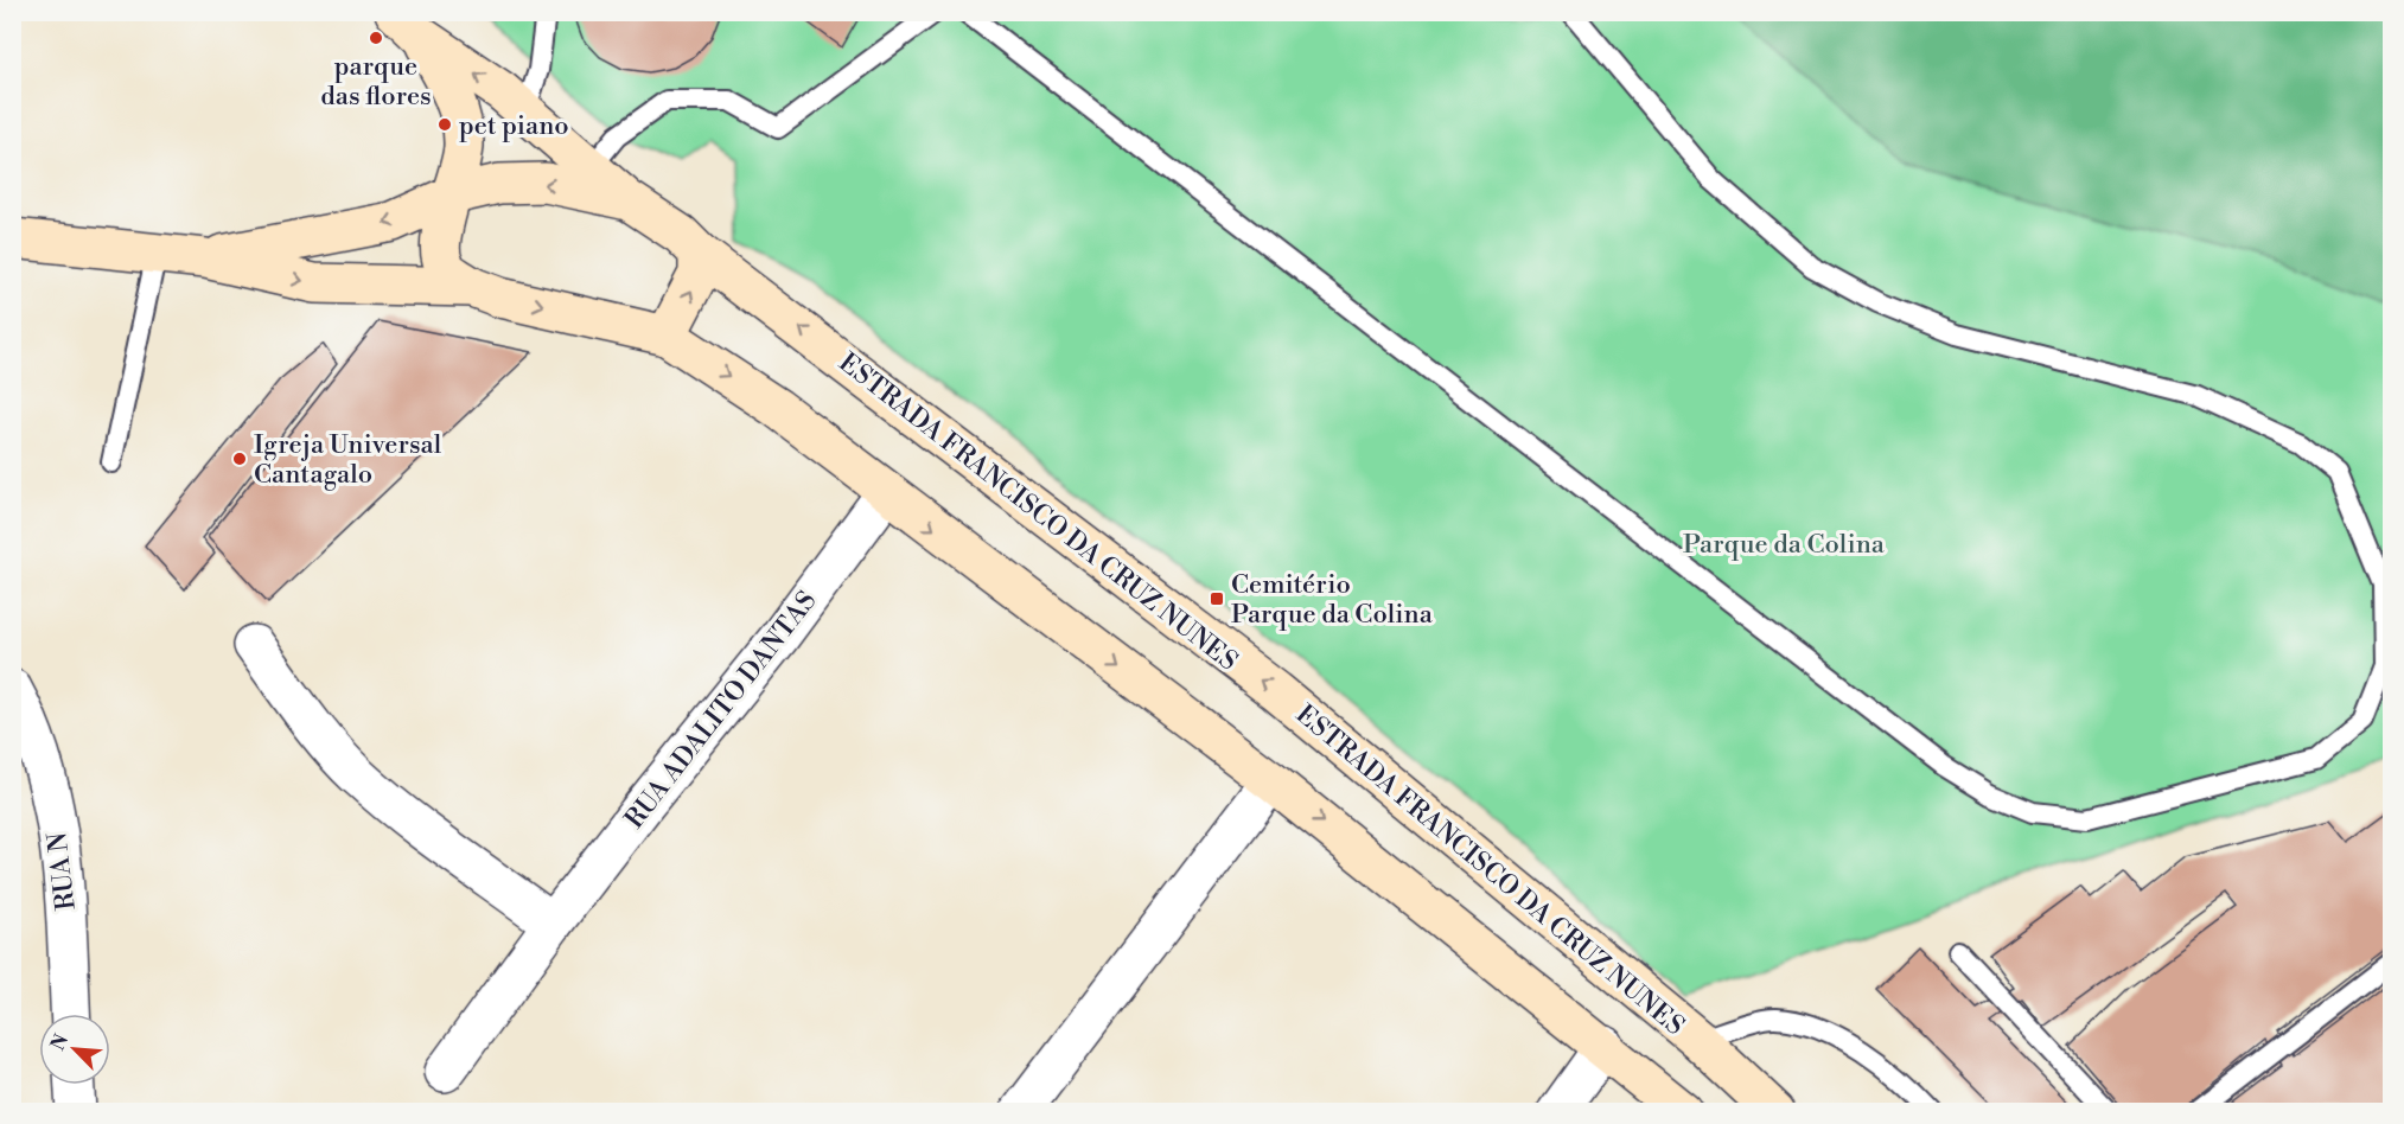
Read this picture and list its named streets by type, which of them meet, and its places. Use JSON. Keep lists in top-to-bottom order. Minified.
{"streets":{"main road":["ESTRADA FRANCISCO DA CRUZ NUNES"],"street":["RUA ADALITO DANTAS","RUA N"]},"crossings":[["ESTRADA FRANCISCO DA CRUZ NUNES","RUA ADALITO DANTAS"]],"parks":["Parque da Colina"],"places":{"other":["parque das flores","pet piano","Igreja Universal Cantagalo"],"transit":["Cemitério Parque da Colina"]},"north":"top left"}
